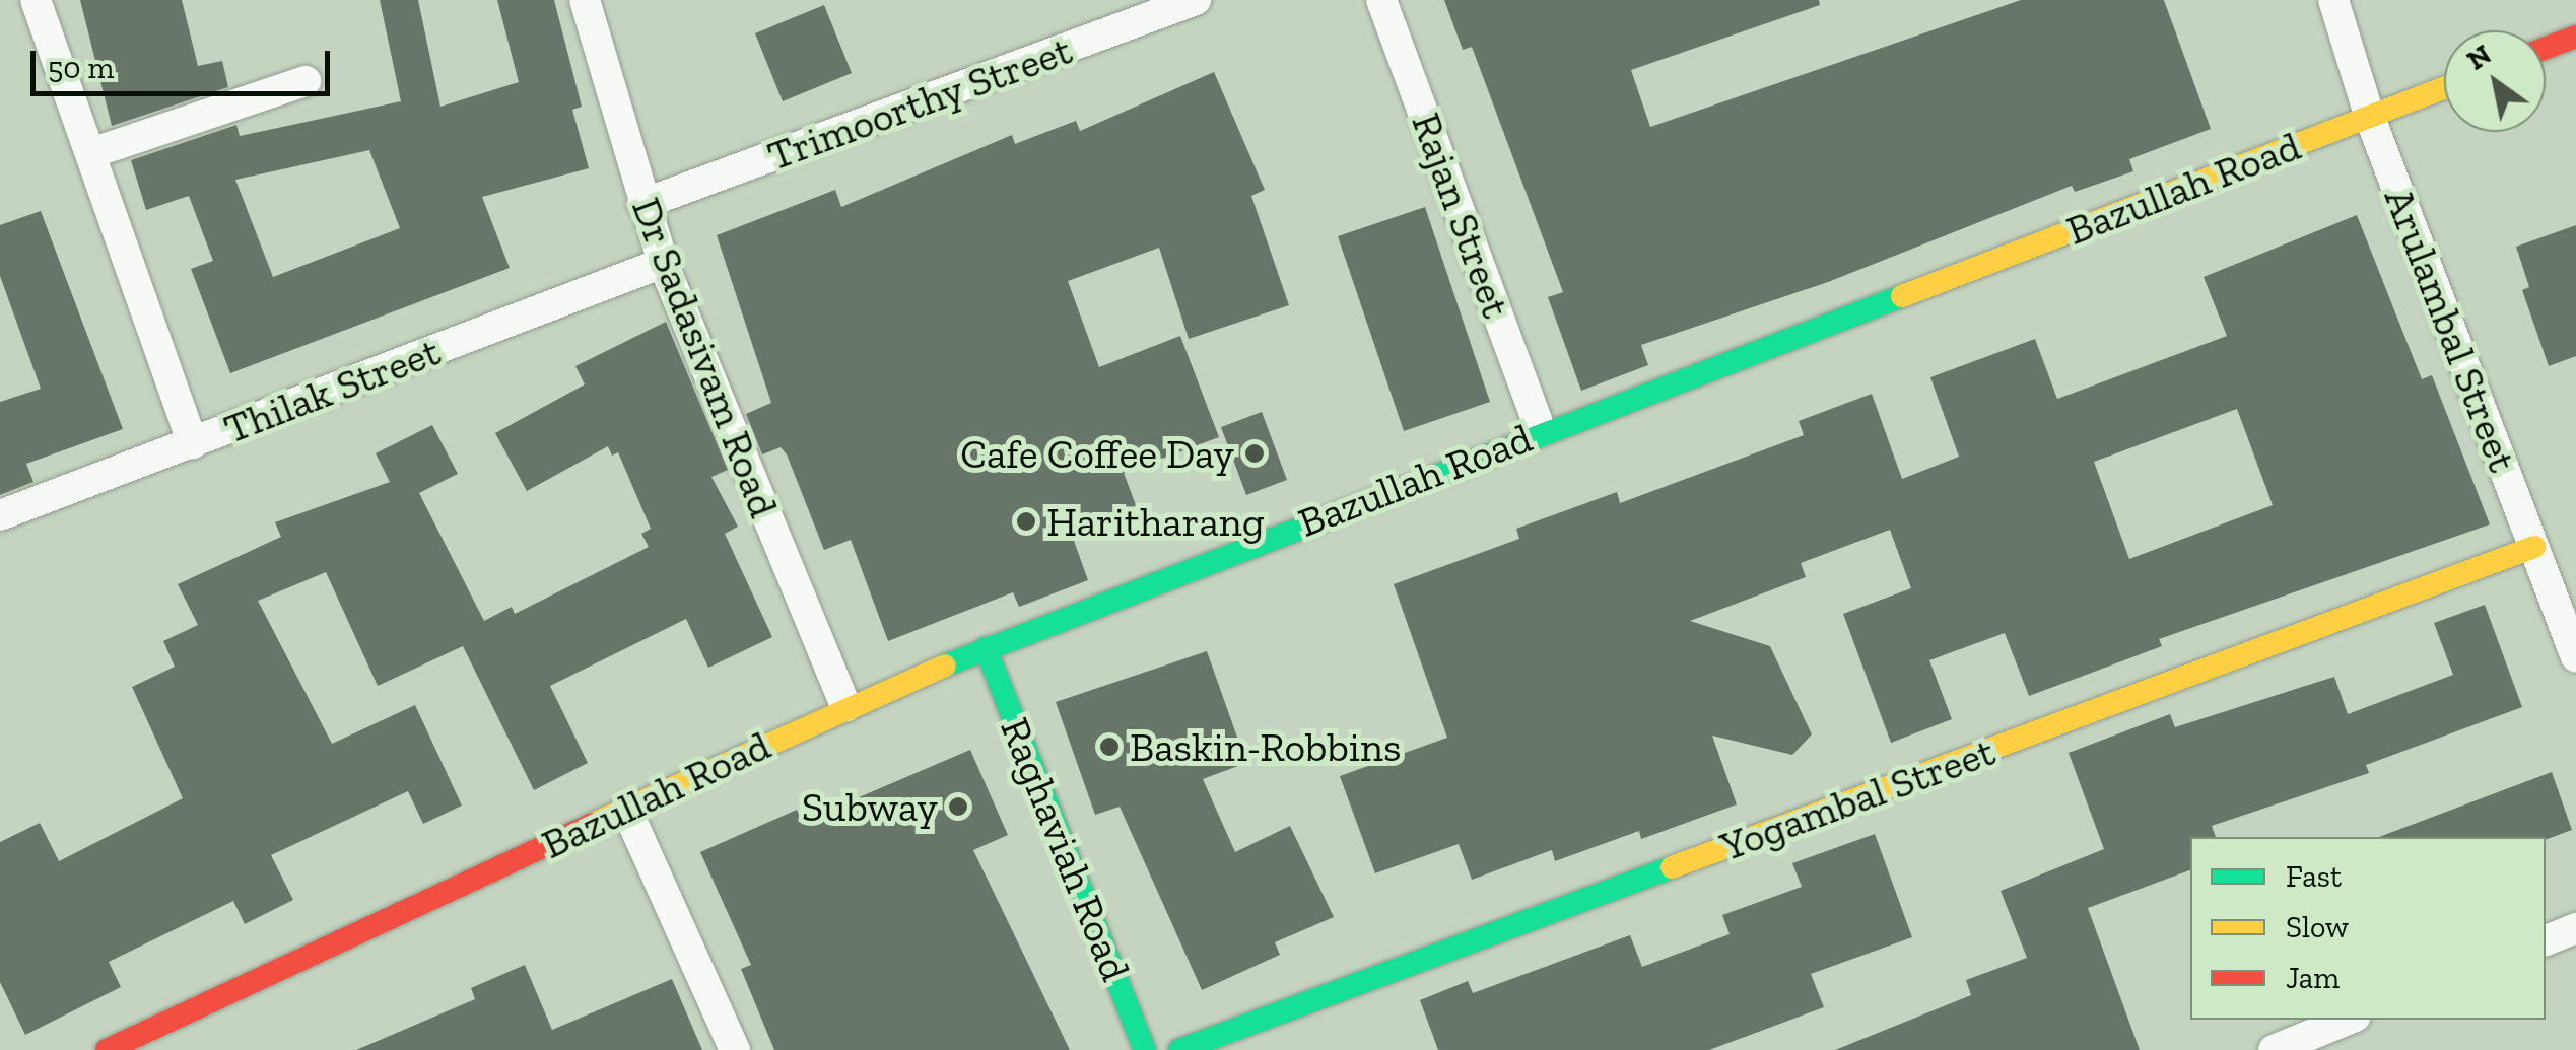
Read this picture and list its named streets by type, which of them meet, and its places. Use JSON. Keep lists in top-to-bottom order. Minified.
{"streets":{"main road":["Bazullah Road","Yogambal Street","Raghaviah Road"],"street":["Trimoorthy Street","Rajan Street","Arulambal Street","Dr Sadasivam Road","Thilak Street"]},"crossings":[["Trimoorthy Street","Dr Sadasivam Road"],["Bazullah Road","Rajan Street"],["Bazullah Road","Arulambal Street"],["Bazullah Road","Dr Sadasivam Road"],["Bazullah Road","Raghaviah Road"],["Arulambal Street","Yogambal Street"],["Dr Sadasivam Road","Thilak Street"]],"places":["Cafe Coffee Day","Haritharang","Baskin-Robbins","Subway"],"legend":["Fast","Slow","Jam"],"scale_bar":"50 m","north":"top left"}
